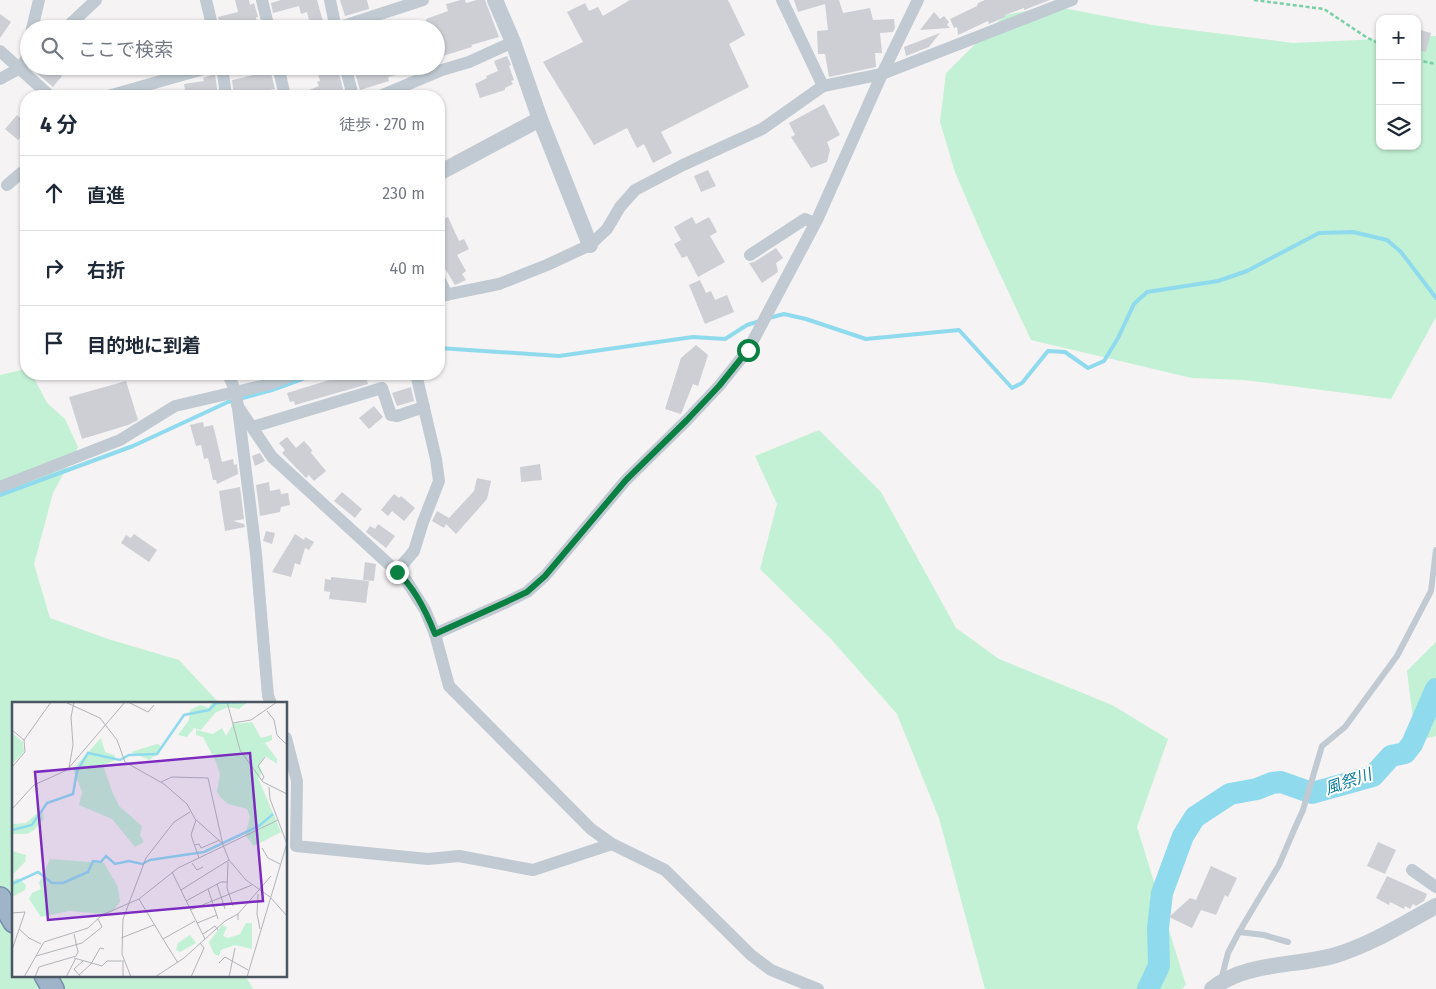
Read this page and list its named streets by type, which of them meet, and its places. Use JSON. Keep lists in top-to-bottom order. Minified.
{"water":["風祭川"],"page":{"map_buttons":["+","−"],"search":"ここで検索","heading":["4 分","徒歩 · 270 m"],"list":[["直進","230 m"],["右折","40 m"],"目的地に到着"]}}
